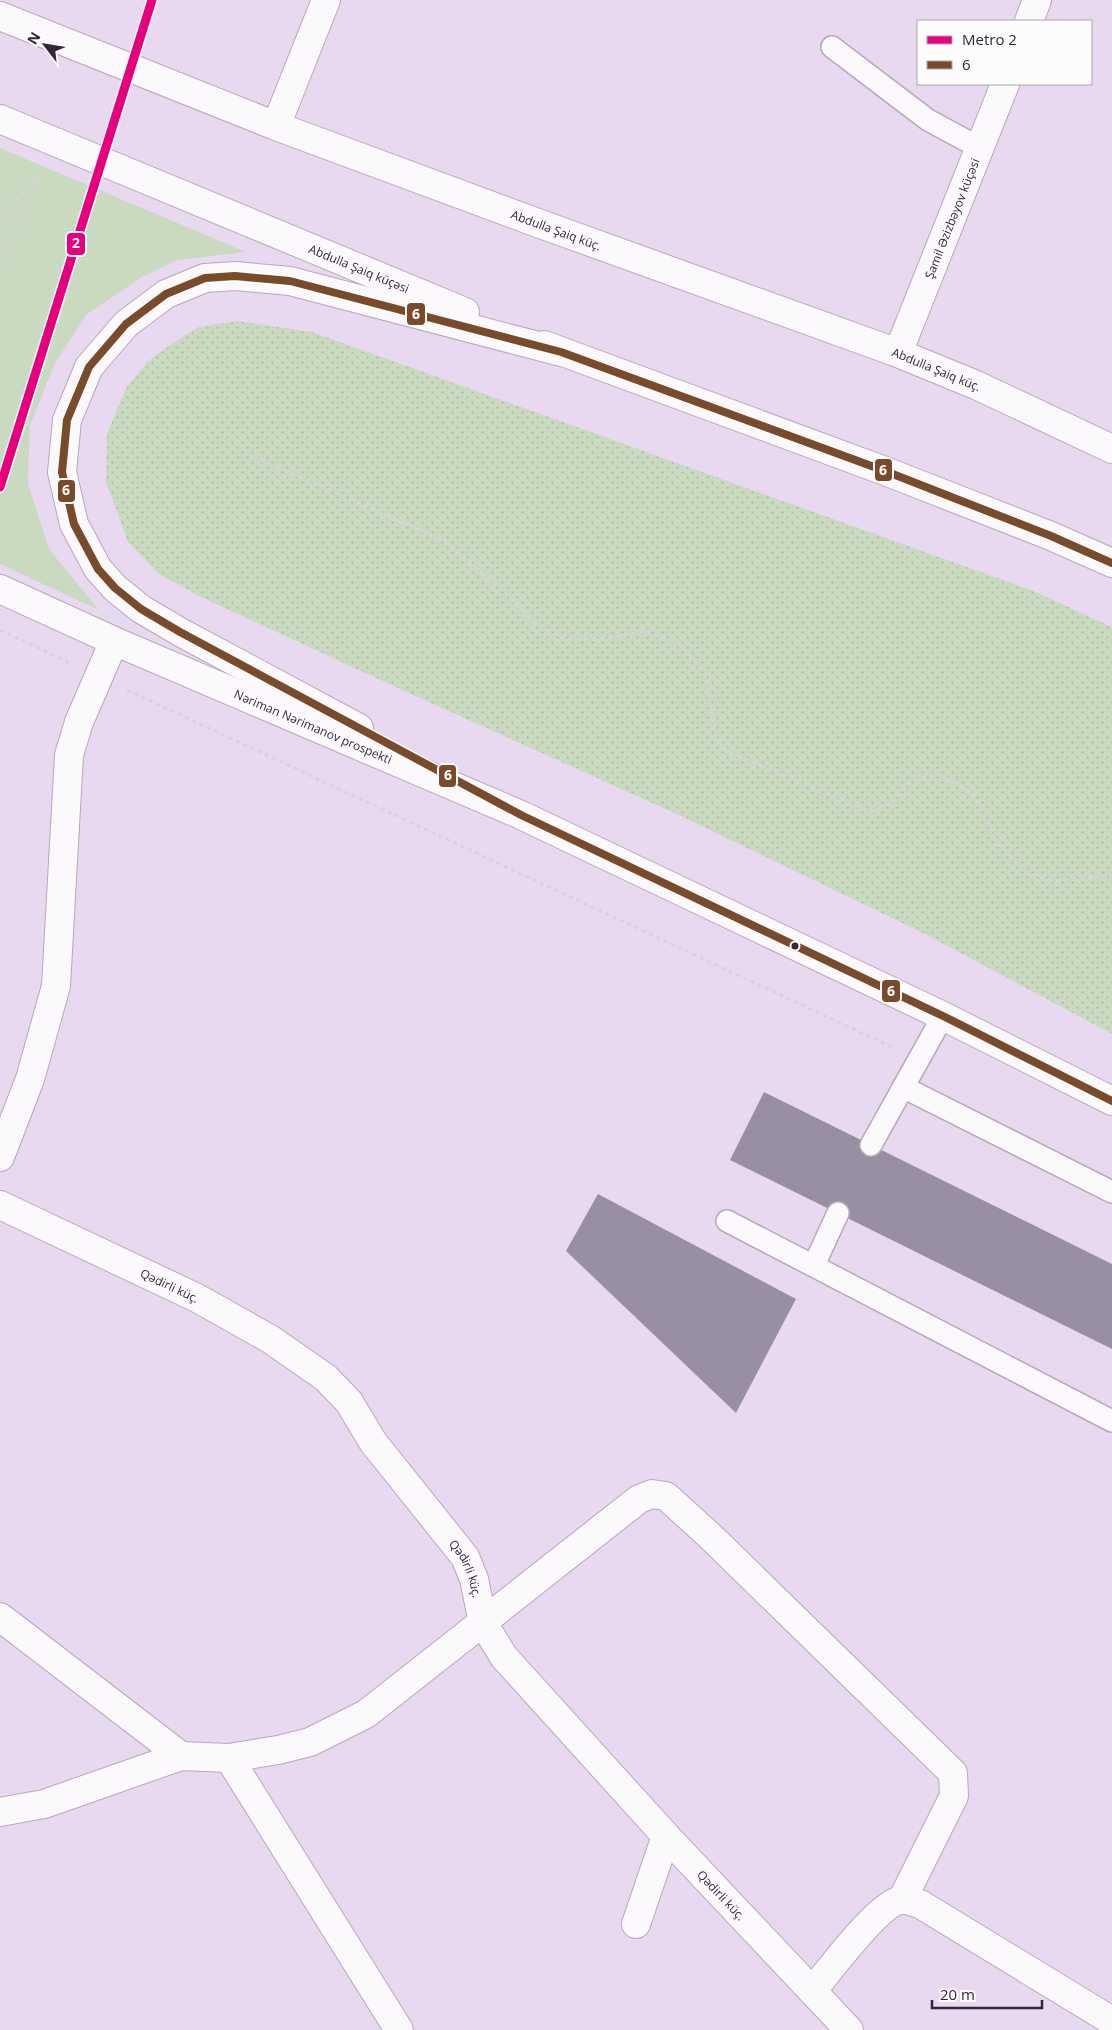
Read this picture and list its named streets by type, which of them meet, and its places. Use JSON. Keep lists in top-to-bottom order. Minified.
{"streets":{"street":["Şamil Əzizbəyov küçəsi","Abdulla Şaiq küç.","Abdulla Şaiq küçəsi","Nəriman Nərimanov prospekti","Qədirli küç."]},"crossings":[["Şamil Əzizbəyov küçəsi","Abdulla Şaiq küç."]],"lines":["metro line 2","transit line 6"],"legend":["Metro 2","6"],"scale_bar":"20 m","north":"top left"}
